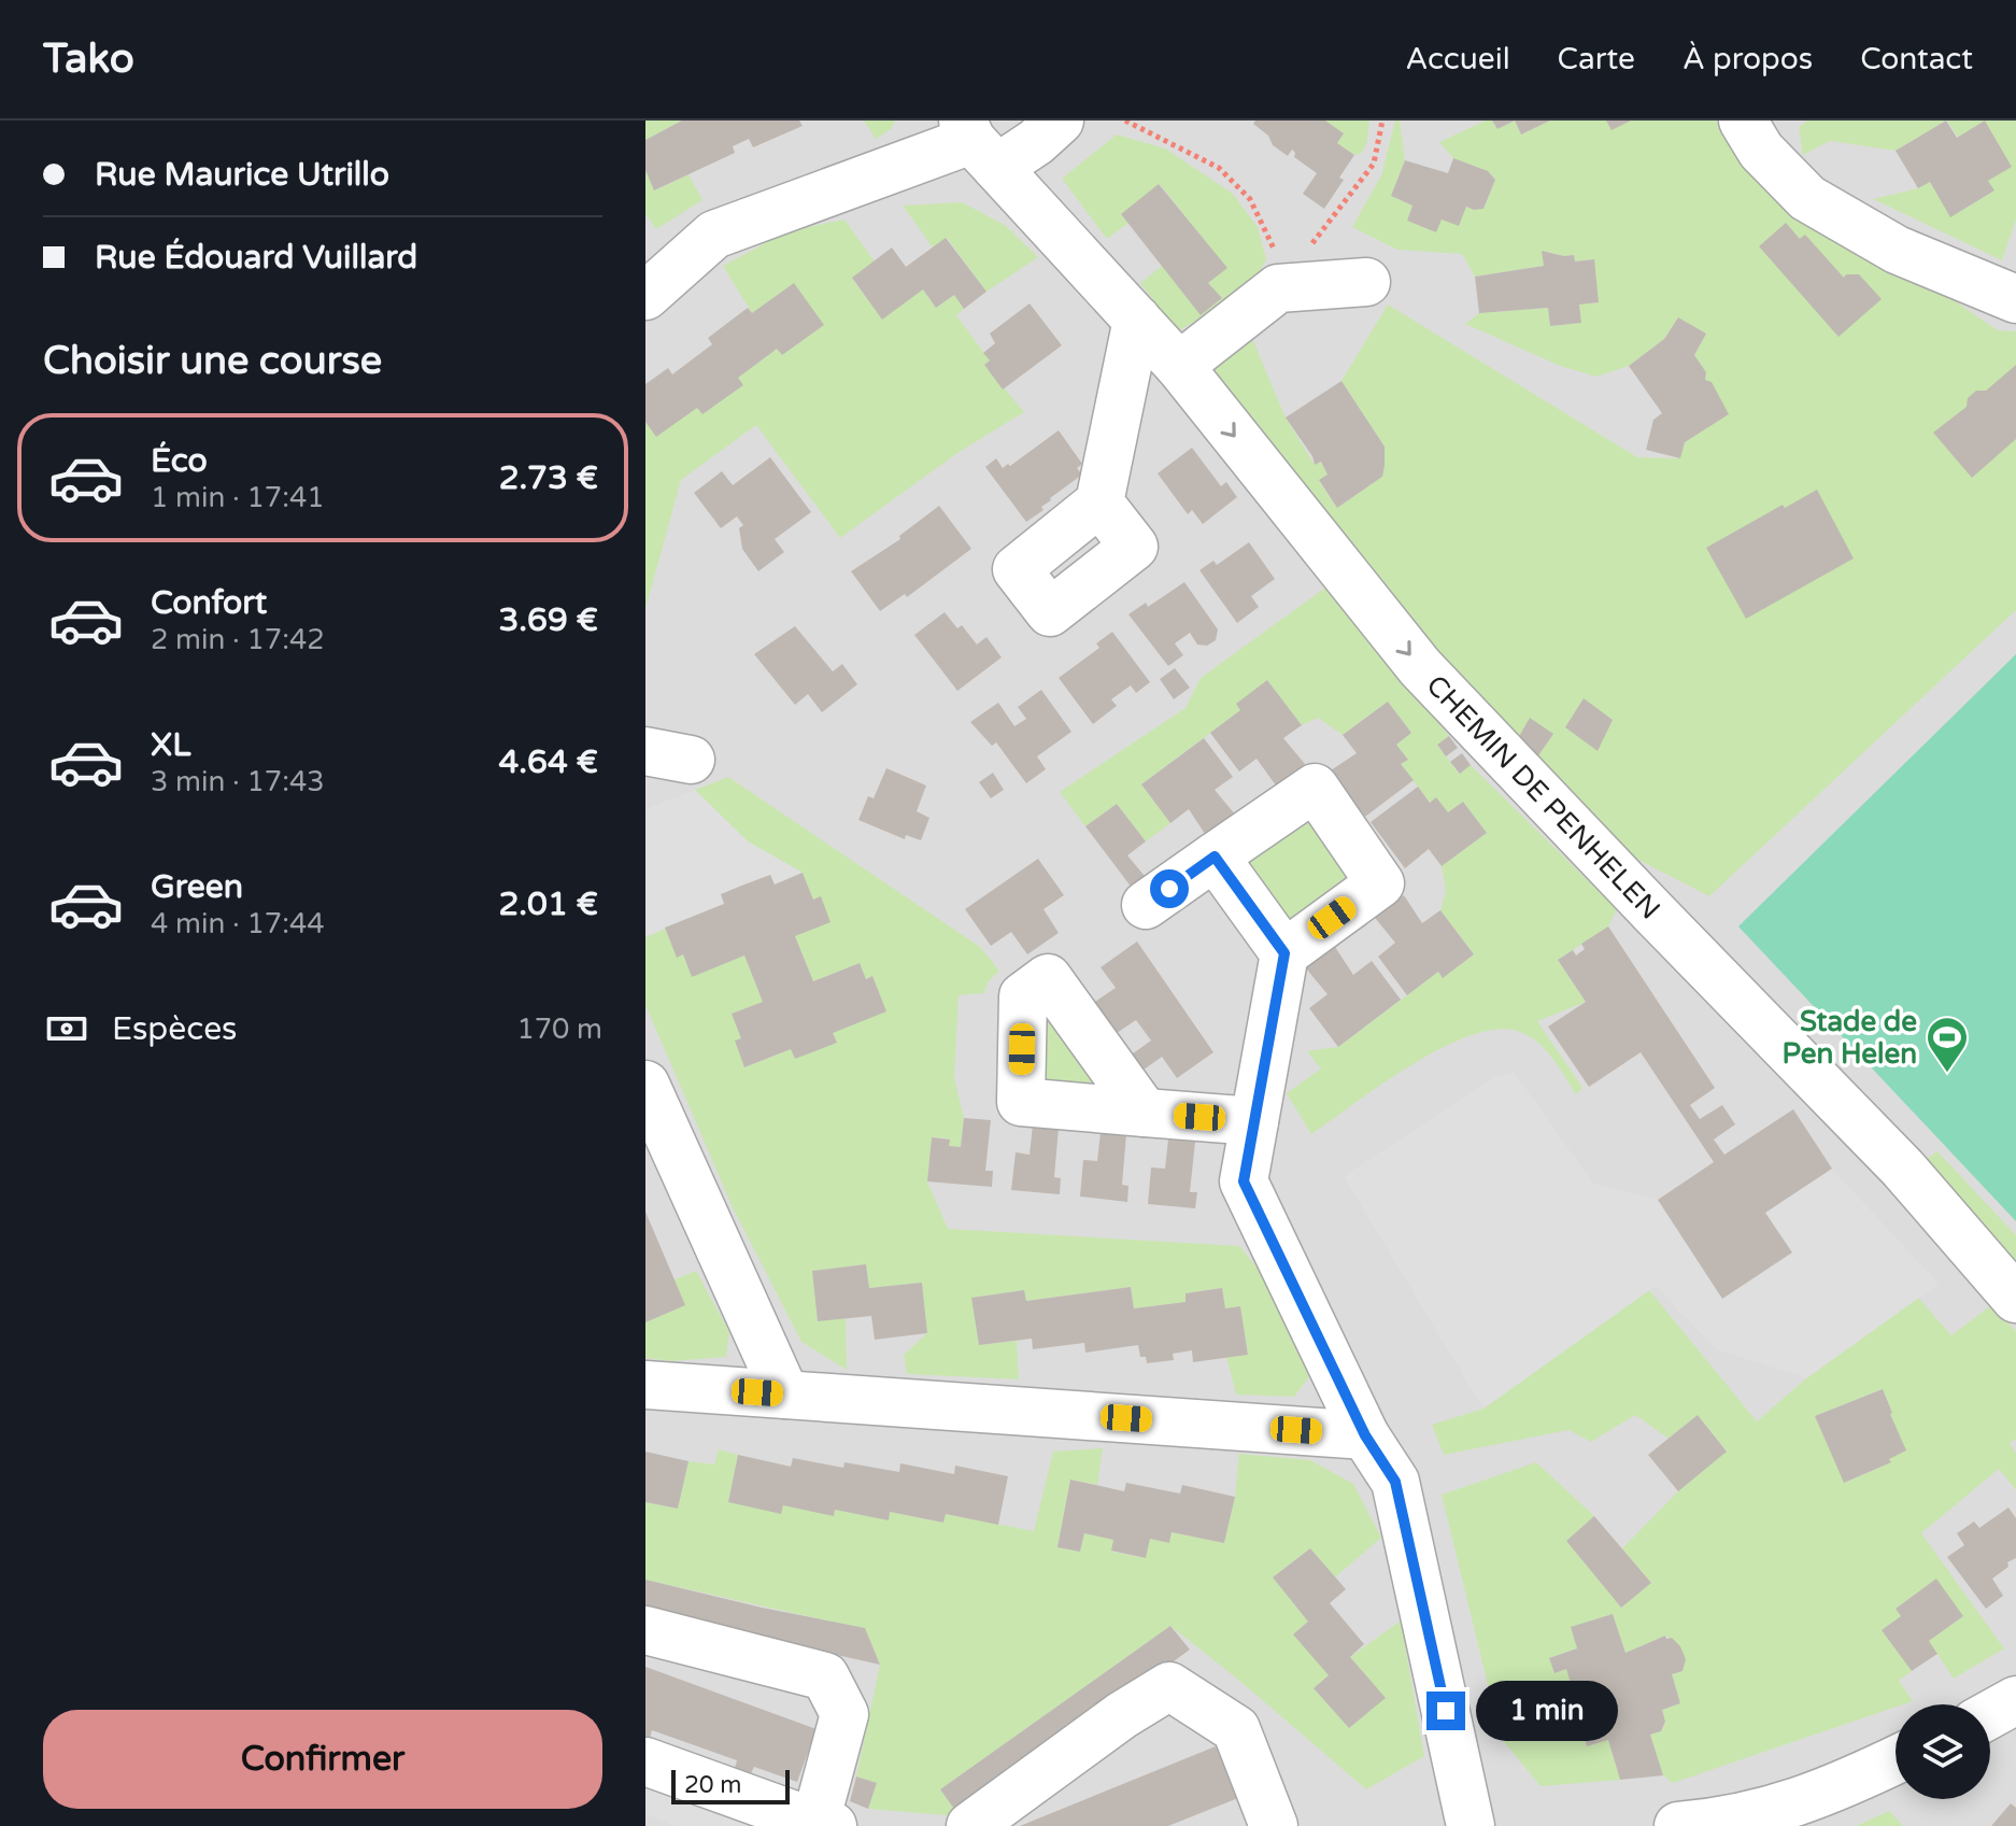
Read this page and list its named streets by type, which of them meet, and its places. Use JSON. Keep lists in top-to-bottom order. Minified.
{"streets":{"street":["CHEMIN DE PENHELEN"]},"one_way":["CHEMIN DE PENHELEN"],"places":{"sports":["Stade de Pen Helen"]},"scale_bar":"20 m","page":{"header":"Tako","nav":["Accueil","Carte","À propos","Contact"],"banner":["Rue Maurice Utrillo","Rue Édouard Vuillard"],"heading":"Choisir une course","list":[{"name":"Éco","note":"1 min · 17:41","value":"2.73 €"},{"name":"Confort","note":"2 min · 17:42","value":"3.69 €"},{"name":"XL","note":"3 min · 17:43","value":"4.64 €"},{"name":"Green","note":"4 min · 17:44","value":"2.01 €"}],"pay":["Espèces","170 m"],"bubble":"1 min","buttons":"Confirmer","scale":"20 m"}}
